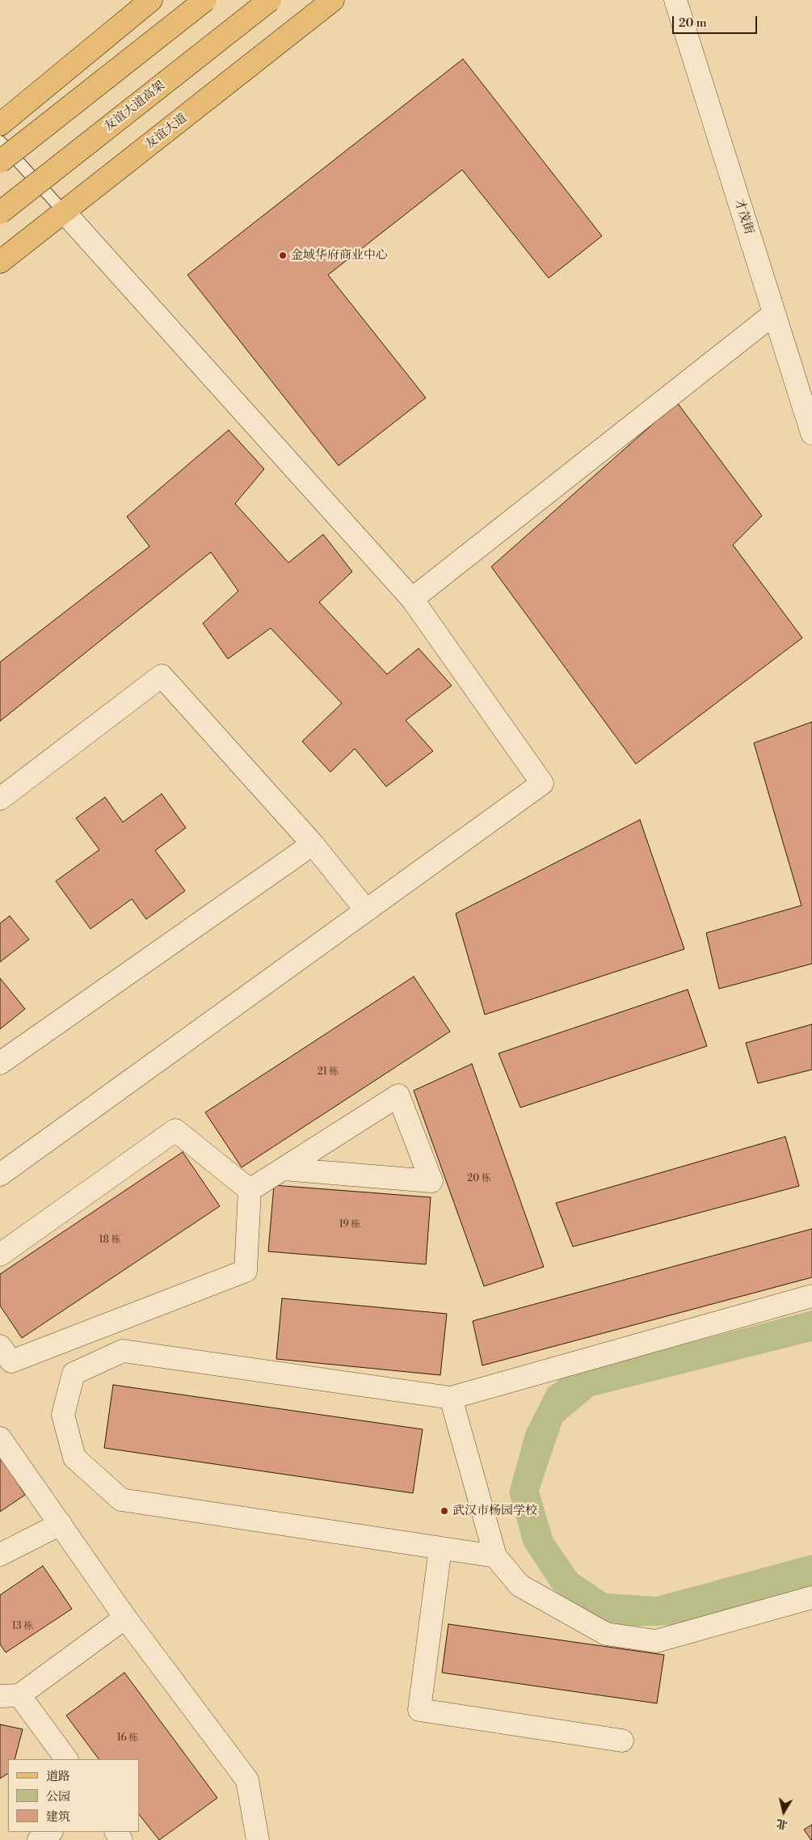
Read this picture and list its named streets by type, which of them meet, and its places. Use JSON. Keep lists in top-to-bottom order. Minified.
{"streets":{"main road":["友谊大道高架","友谊大道"],"street":["才茂街"]},"places":["金域华府商业中心","武汉市杨园学校"],"house_numbers":["21 栋","20 栋","19 栋","18 栋","13 栋","16 栋"],"legend":["道路","公园","建筑"],"scale_bar":"20 m","north":"bottom"}
